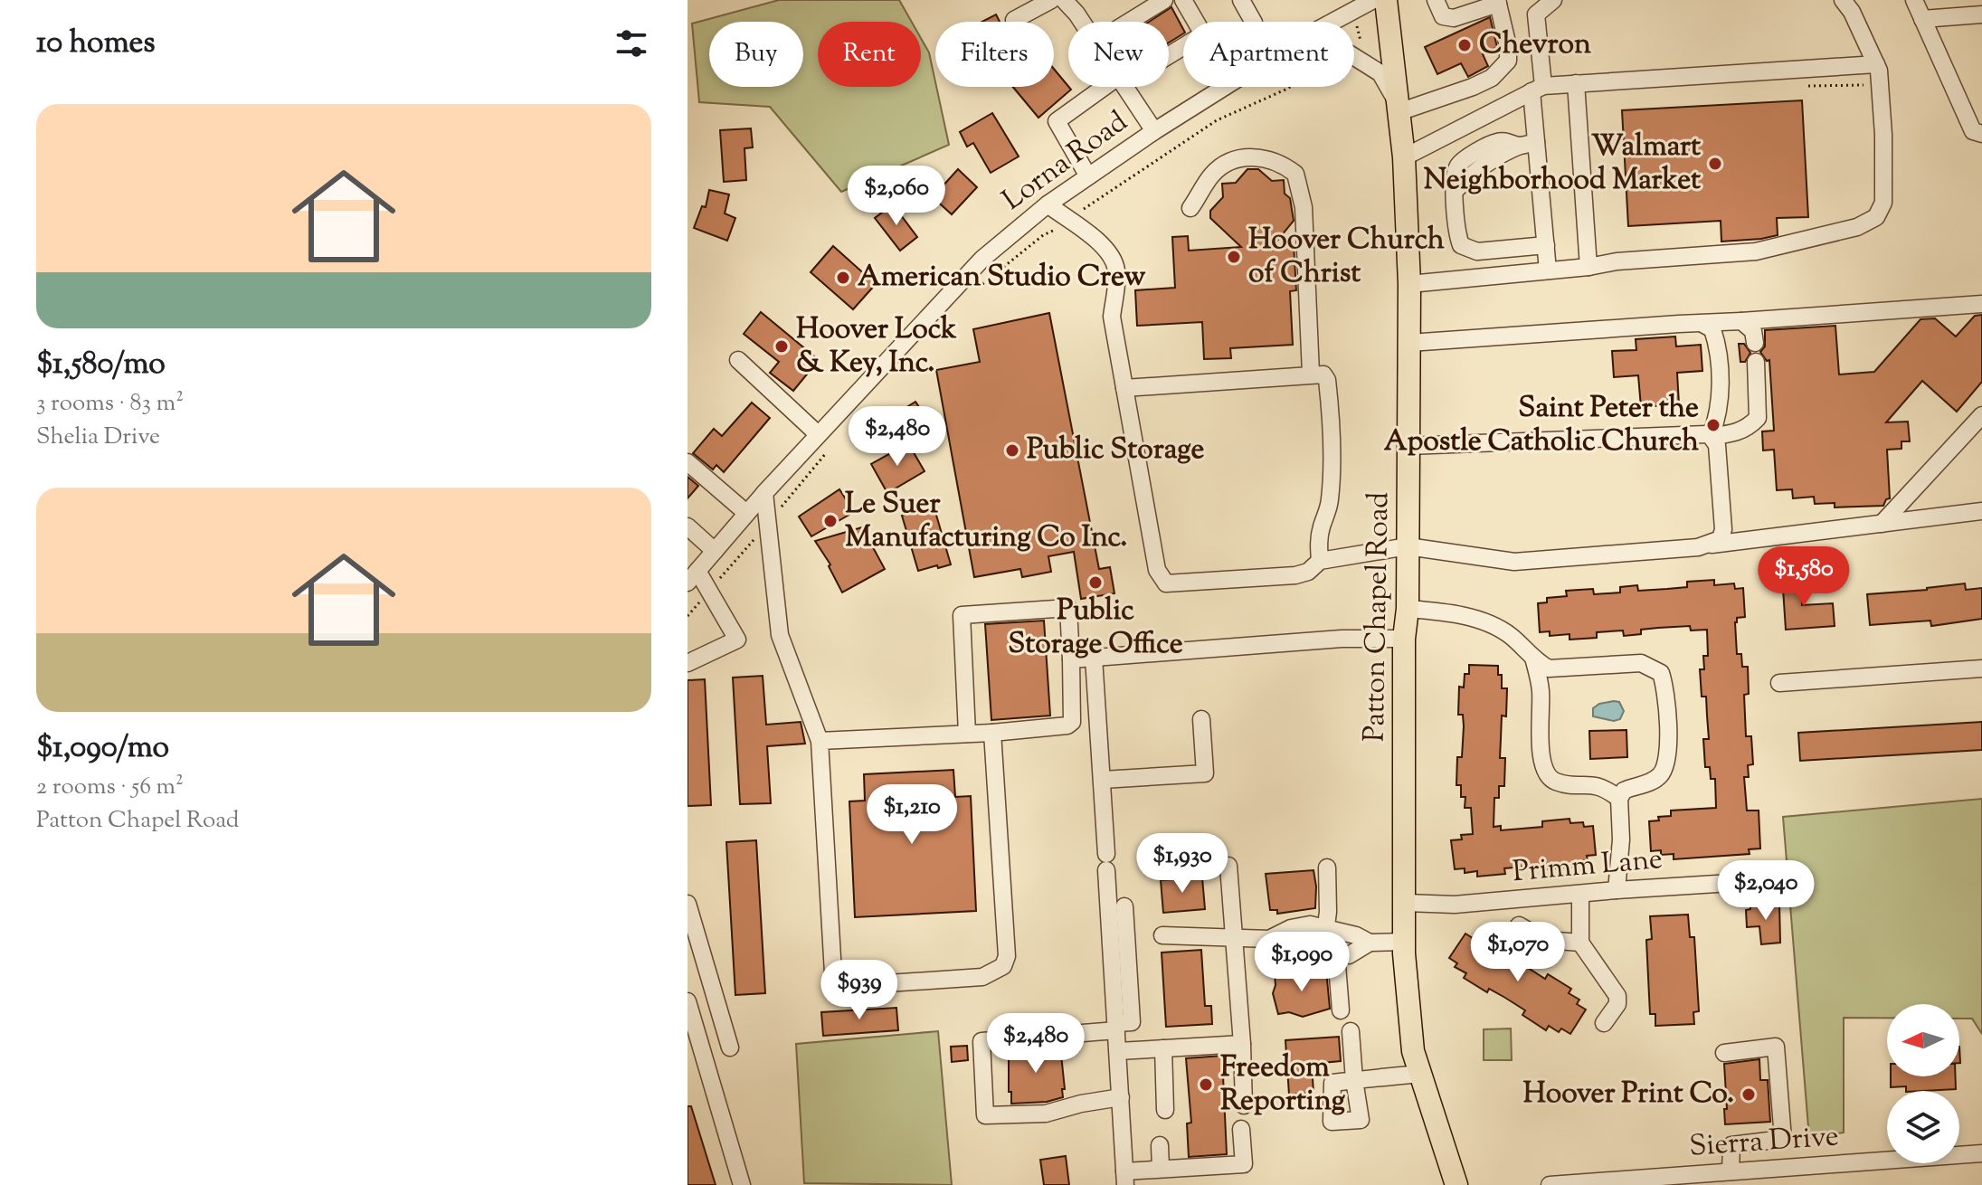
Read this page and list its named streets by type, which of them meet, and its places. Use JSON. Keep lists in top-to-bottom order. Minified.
{"streets":{"main road":["Patton Chapel Road"],"street":["Lorna Road","Primm Lane","Sierra Drive"]},"crossings":[["Patton Chapel Road","Primm Lane"]],"places":["Chevron","Walmart Neighborhood Market","Hoover Church of Christ","American Studio Crew","Hoover Lock & Key, Inc.","Saint Peter the Apostle Catholic Church","Public Storage","Le Suer Manufacturing Co Inc.","Public Storage Office","Freedom Reporting","Hoover Print Co."],"north":"left","page":{"heading":"10 homes","chip":["Buy","Rent","Filters","New","Apartment"],"list":[{"name":"$1,580/mo","note":"3 rooms · 83 m² · Shelia Drive"},{"name":"$1,090/mo","note":"2 rooms · 56 m² · Patton Chapel Road"}],"price":["$2,060","$2,480","$1,580","$1,210","$1,930","$2,040","$1,070","$1,090","$939","$2,480"]}}
